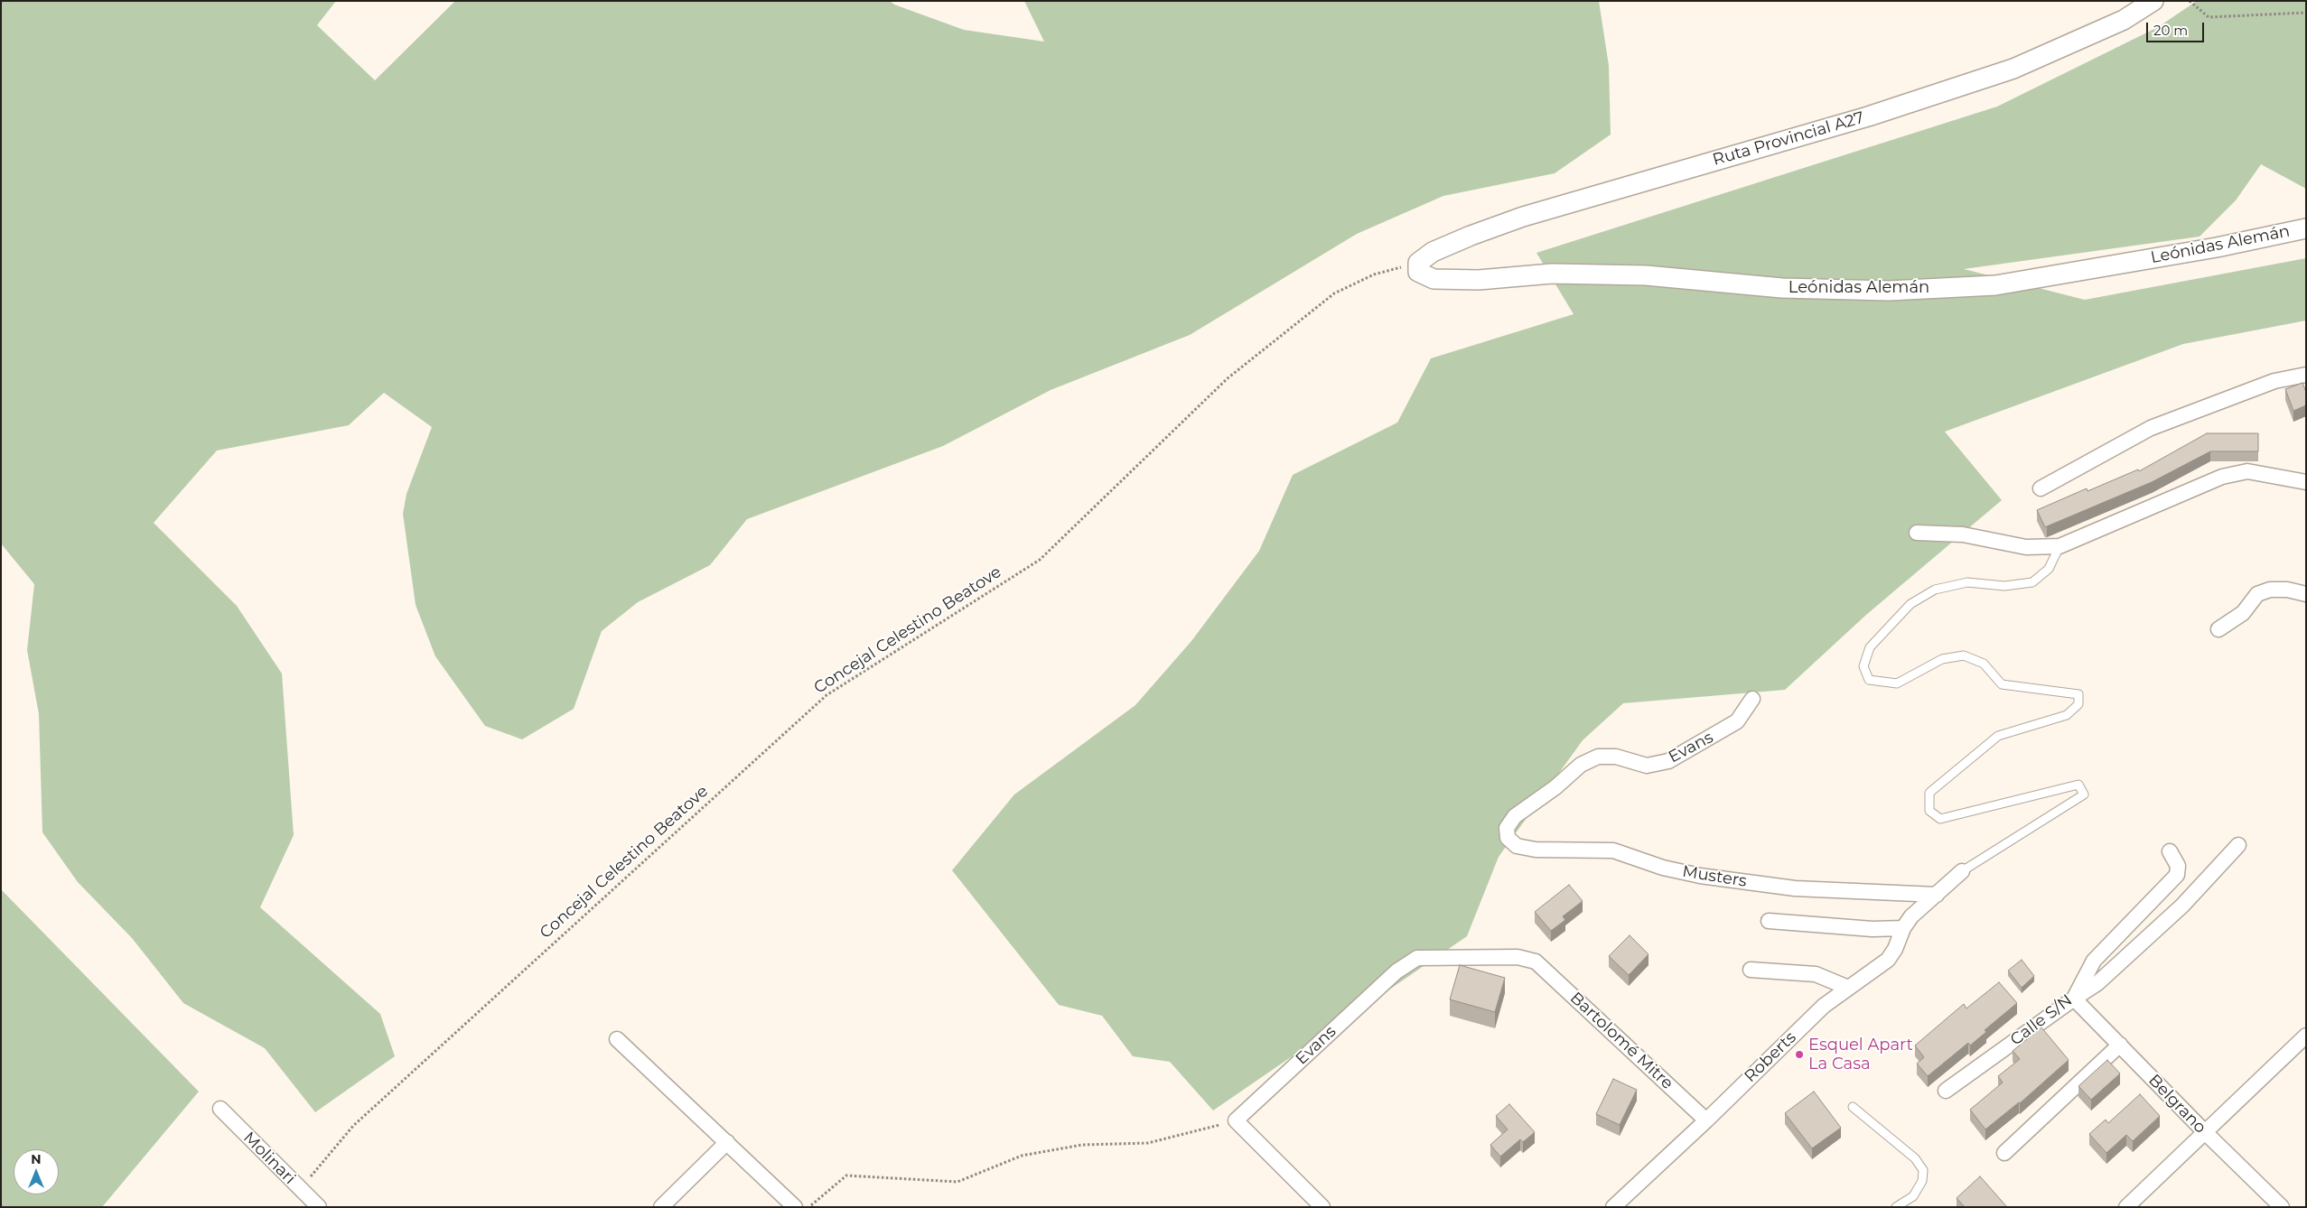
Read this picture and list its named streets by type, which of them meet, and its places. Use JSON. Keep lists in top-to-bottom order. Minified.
{"streets":{"street":["Ruta Provincial A27","Leónidas Alemán","Evans","Musters","Calle S/N","Bartolomé Mitre","Roberts","Belgrano","Molinari"],"path":["Concejal Celestino Beatove"]},"crossings":[["Ruta Provincial A27","Leónidas Alemán"],["Ruta Provincial A27","Concejal Celestino Beatove"],["Leónidas Alemán","Concejal Celestino Beatove"],["Concejal Celestino Beatove","Molinari"],["Evans","Musters"],["Evans","Bartolomé Mitre"],["Musters","Roberts"],["Calle S/N","Belgrano"],["Bartolomé Mitre","Roberts"]],"places":["Esquel Apart La Casa"],"scale_bar":"20 m","north":"top"}
